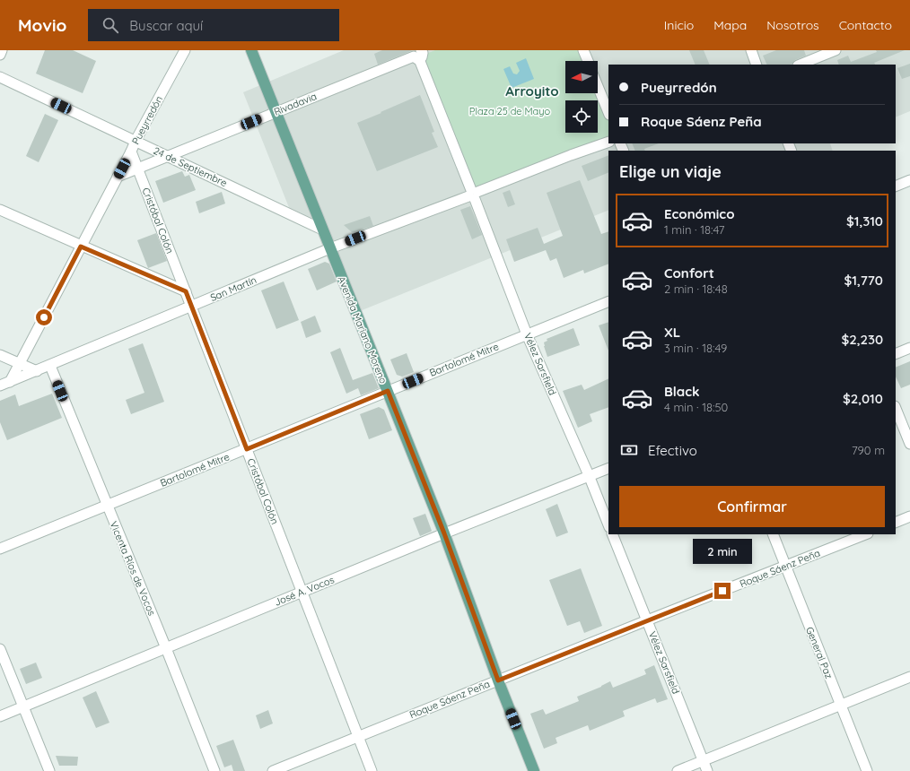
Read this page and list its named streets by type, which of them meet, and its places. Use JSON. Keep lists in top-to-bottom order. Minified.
{"streets":{"main road":["Avenida Mariano Moreno"],"street":["Rivadavia","Pueyrredón","24 de Septiembre","Cristóbal Colón","San Martín","Bartolomé Mitre","Vélez Sarsfield","Vicenta Ríos de Vocos","Roque Sáenz Peña","José A. Vocos","General Paz"]},"crossings":[["Rivadavia","Pueyrredón"],["Rivadavia","24 de Septiembre"],["Rivadavia","Cristóbal Colón"],["Rivadavia","Avenida Mariano Moreno"],["Rivadavia","Vélez Sarsfield"],["Pueyrredón","24 de Septiembre"],["Pueyrredón","Cristóbal Colón"],["Pueyrredón","San Martín"],["24 de Septiembre","Avenida Mariano Moreno"],["Cristóbal Colón","San Martín"],["Cristóbal Colón","Bartolomé Mitre"],["Cristóbal Colón","Roque Sáenz Peña"],["Cristóbal Colón","José A. Vocos"],["San Martín","Avenida Mariano Moreno"],["San Martín","Vélez Sarsfield"],["San Martín","Vicenta Ríos de Vocos"],["Avenida Mariano Moreno","Bartolomé Mitre"],["Avenida Mariano Moreno","Roque Sáenz Peña"],["Avenida Mariano Moreno","José A. Vocos"],["Bartolomé Mitre","Vélez Sarsfield"],["Bartolomé Mitre","Vicenta Ríos de Vocos"],["Vélez Sarsfield","Roque Sáenz Peña"],["Vélez Sarsfield","José A. Vocos"],["Vicenta Ríos de Vocos","José A. Vocos"],["Roque Sáenz Peña","General Paz"]],"districts":["Arroyito"],"parks":["Plaza 25 de Mayo"],"north":"left","page":{"header":"Movio","search":"Buscar aquí","nav":["Inicio","Mapa","Nosotros","Contacto"],"banner":["Pueyrredón","Roque Sáenz Peña"],"heading":"Elige un viaje","list":[{"name":"Económico","note":"1 min · 18:47","value":"$1,310"},{"name":"Confort","note":"2 min · 18:48","value":"$1,770"},{"name":"XL","note":"3 min · 18:49","value":"$2,230"},{"name":"Black","note":"4 min · 18:50","value":"$2,010"}],"pay":["Efectivo","790 m"],"buttons":"Confirmar","bubble":"2 min"}}
